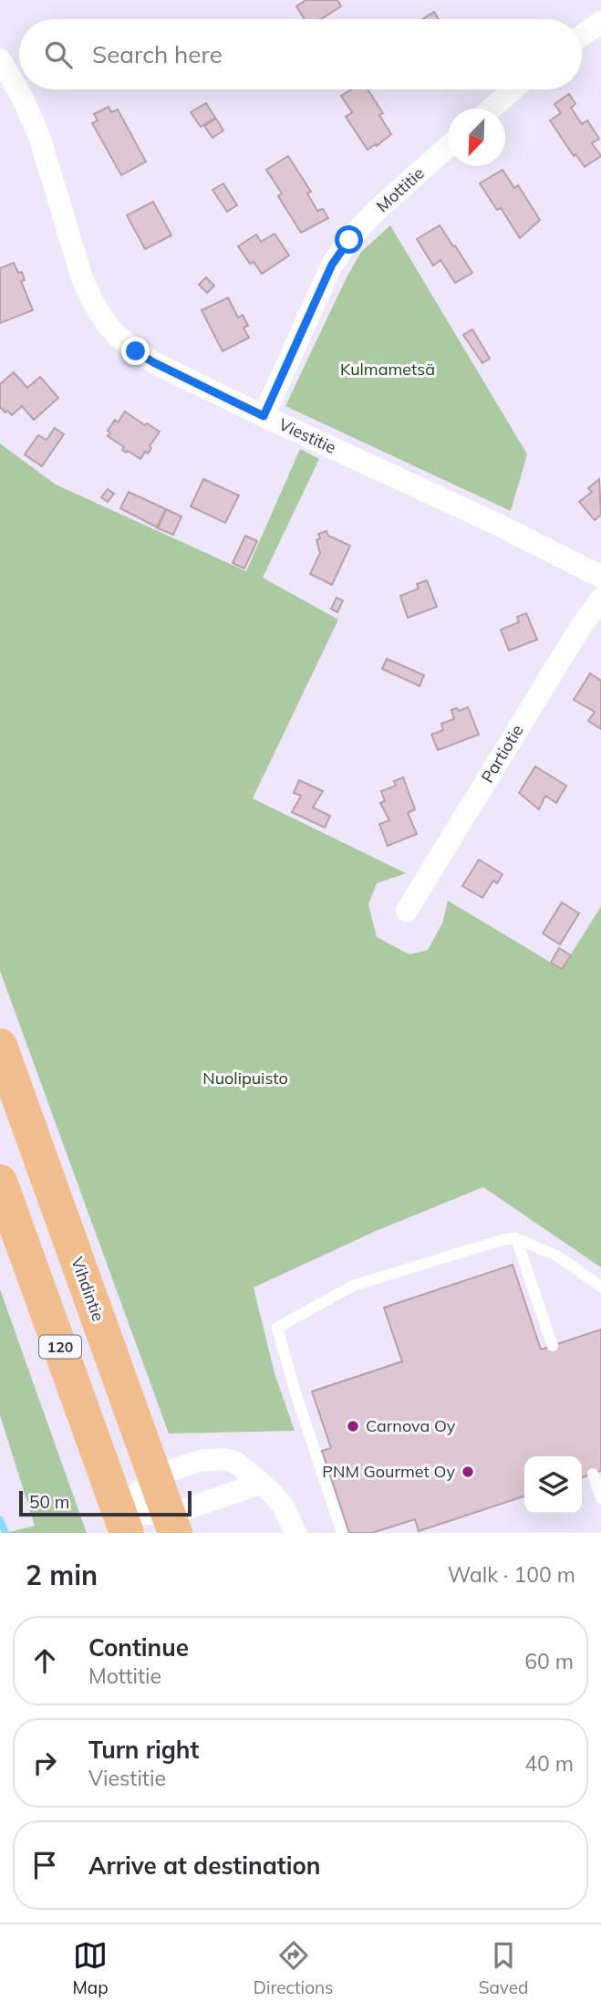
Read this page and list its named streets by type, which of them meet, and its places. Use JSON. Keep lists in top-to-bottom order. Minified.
{"streets":{"main road":["Vihdintie","120"],"street":["Mottitie","Viestitie","Partiotie"]},"crossings":[["Mottitie","Viestitie"]],"parks":["Kulmametsä","Nuolipuisto"],"places":["Carnova Oy","PNM Gourmet Oy"],"scale_bar":"50 m","north":"bottom left","page":{"search":"Search here","scale":"50 m","heading":["2 min","Walk · 100 m"],"list":[["Continue","Mottitie","60 m"],["Turn right","Viestitie","40 m"],"Arrive at destination"],"nav":["Map","Directions","Saved"]}}
